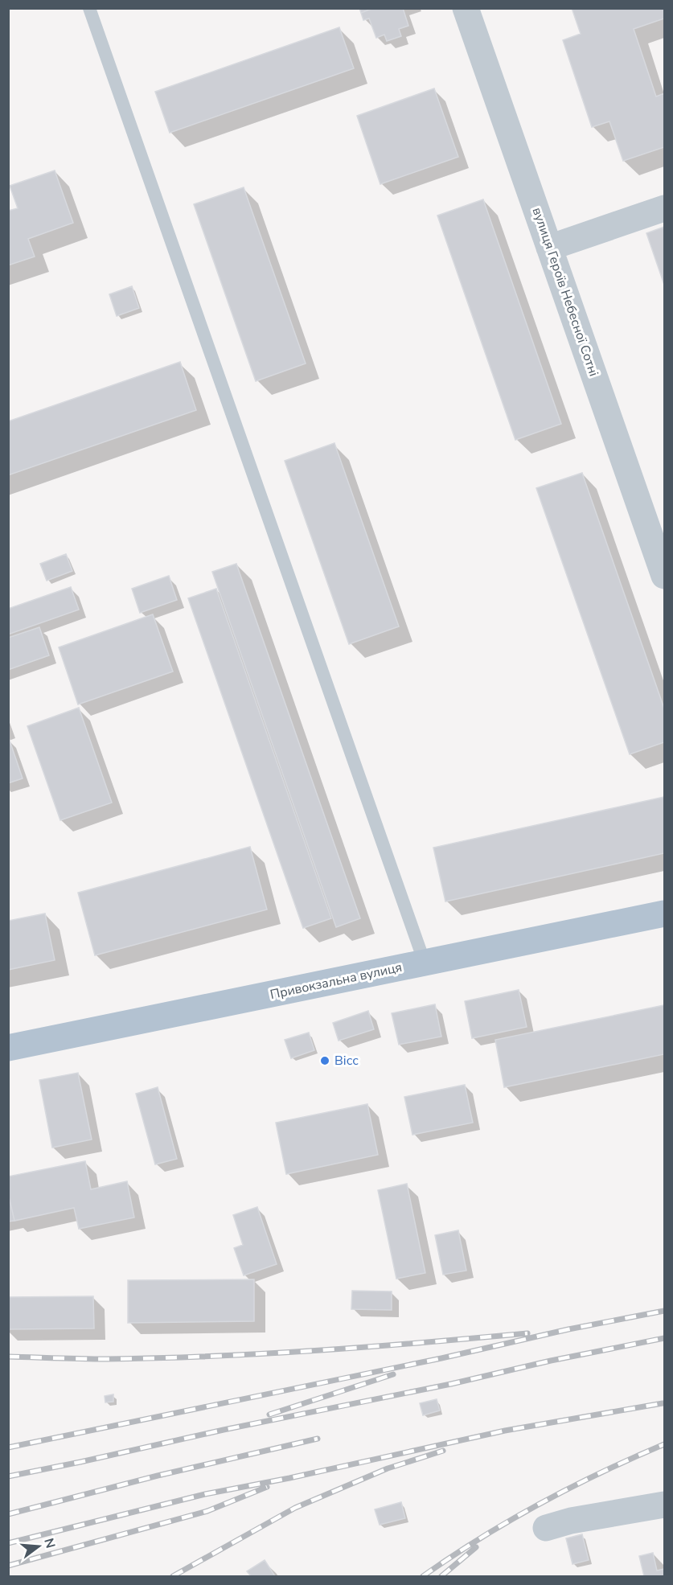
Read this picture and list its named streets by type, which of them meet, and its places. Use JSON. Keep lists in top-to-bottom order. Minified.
{"streets":{"main road":["Привокзальна вулиця"],"street":["вулиця Героїв Небесної Сотні"]},"places":["Вісс"],"north":"right"}
